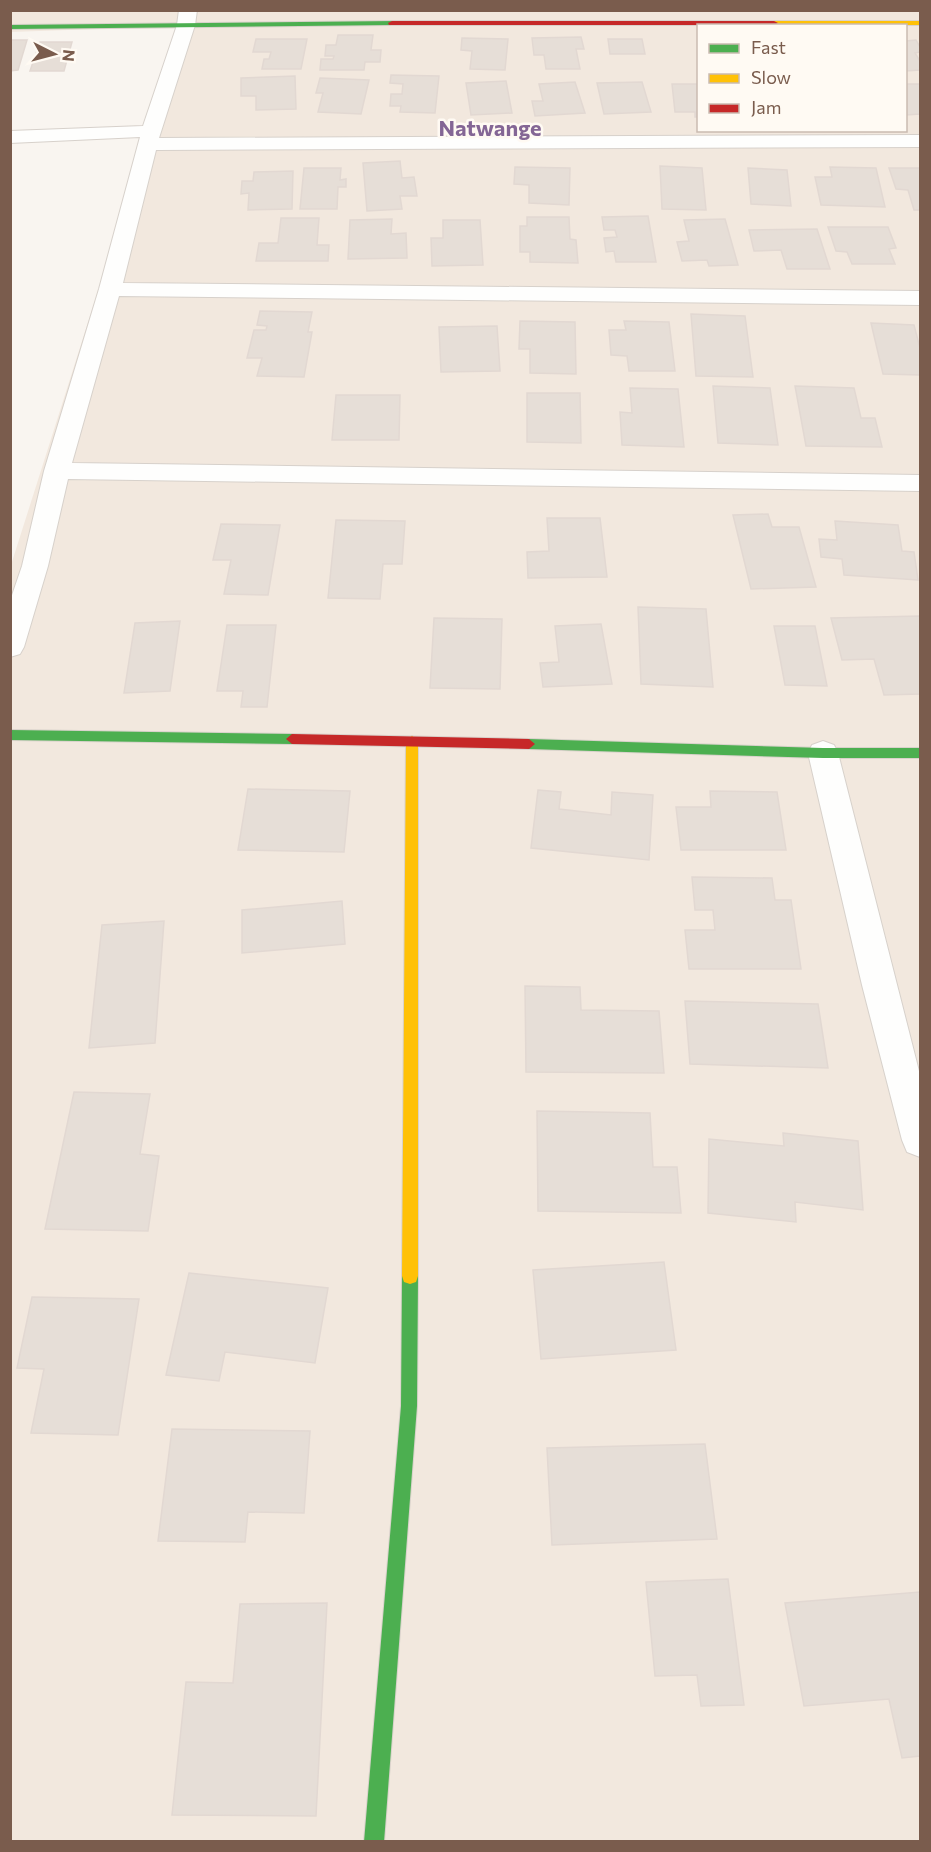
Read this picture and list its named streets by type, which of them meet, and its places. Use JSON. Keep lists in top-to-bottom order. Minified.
{"districts":["Natwange"],"legend":["Fast","Slow","Jam"],"north":"right"}
